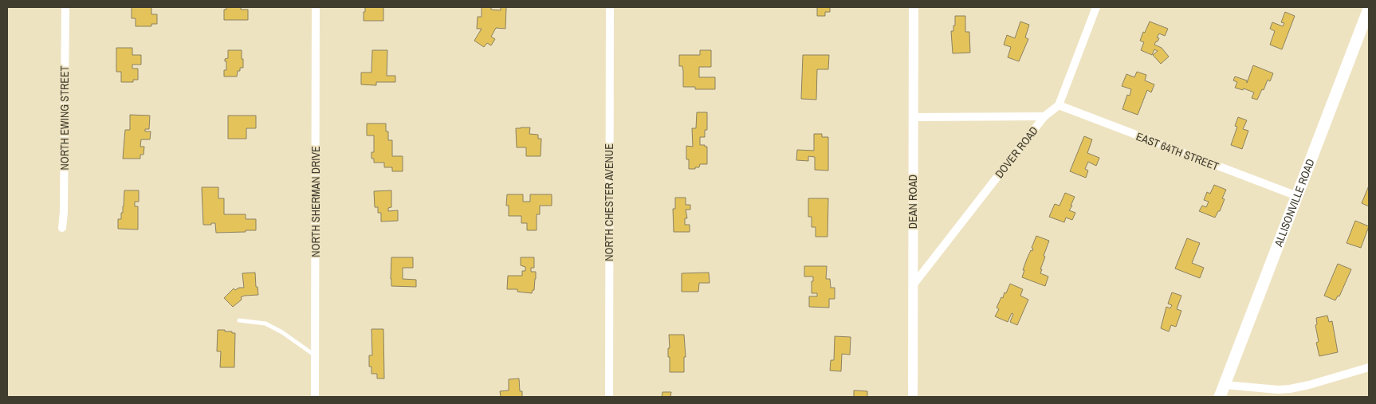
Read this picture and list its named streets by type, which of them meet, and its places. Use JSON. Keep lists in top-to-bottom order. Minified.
{"streets":{"main road":["ALLISONVILLE ROAD"],"street":["NORTH EWING STREET","EAST 64TH STREET","DOVER ROAD","NORTH SHERMAN DRIVE","DEAN ROAD","NORTH CHESTER AVENUE"]},"crossings":[["EAST 64TH STREET","DOVER ROAD"],["EAST 64TH STREET","ALLISONVILLE ROAD"],["DOVER ROAD","DEAN ROAD"]]}
